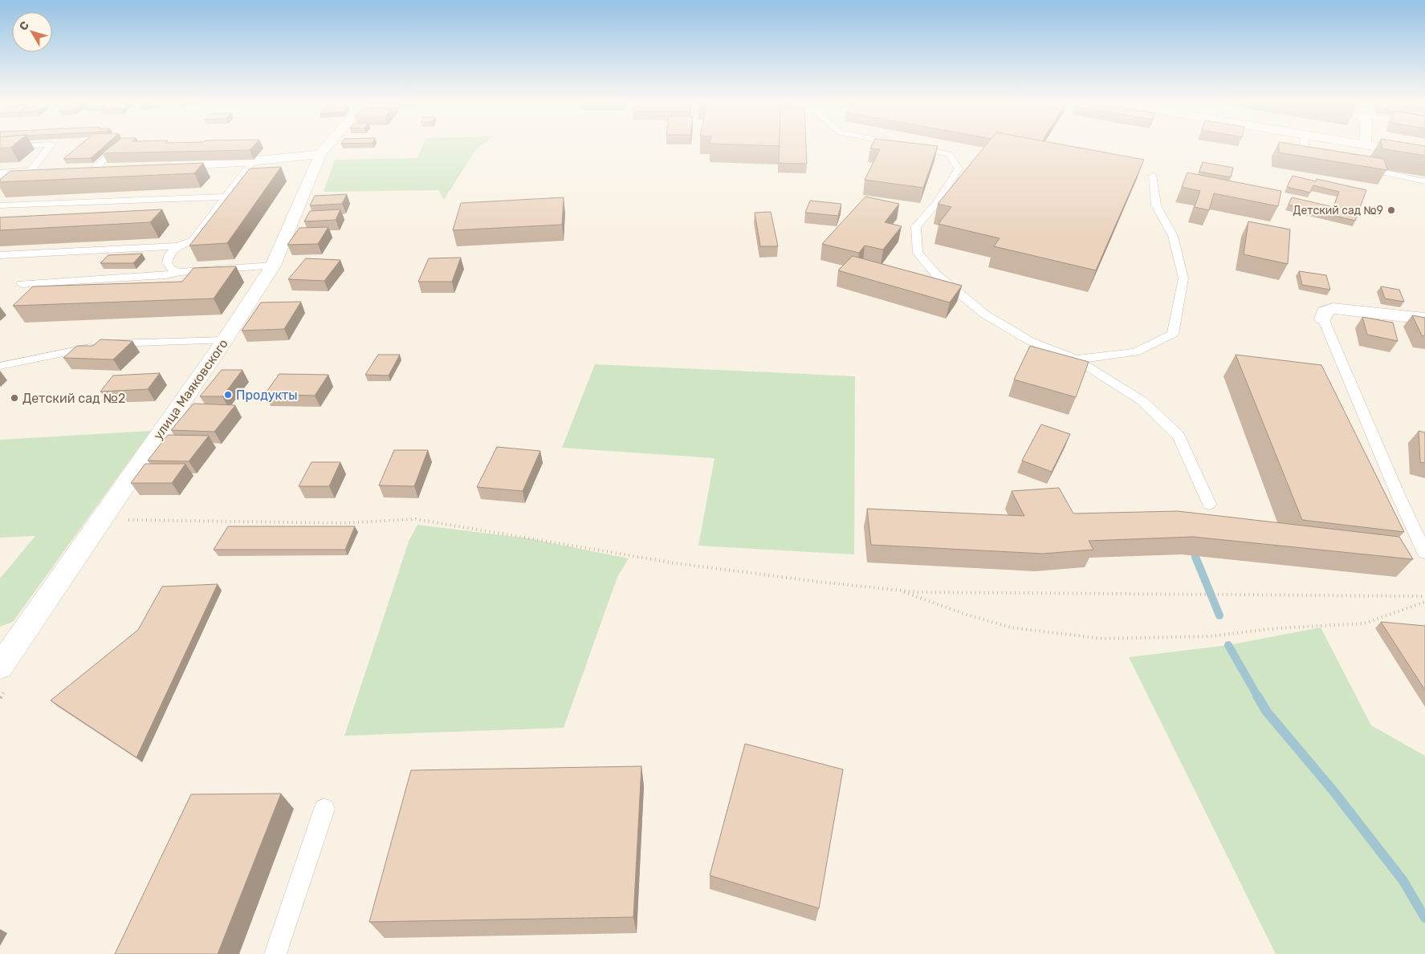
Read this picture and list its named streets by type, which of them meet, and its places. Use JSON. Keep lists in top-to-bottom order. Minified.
{"streets":{"street":["улица Маяковского"]},"places":["Детский сад №9","Продукты","Детский сад №2"],"north":"top left"}
